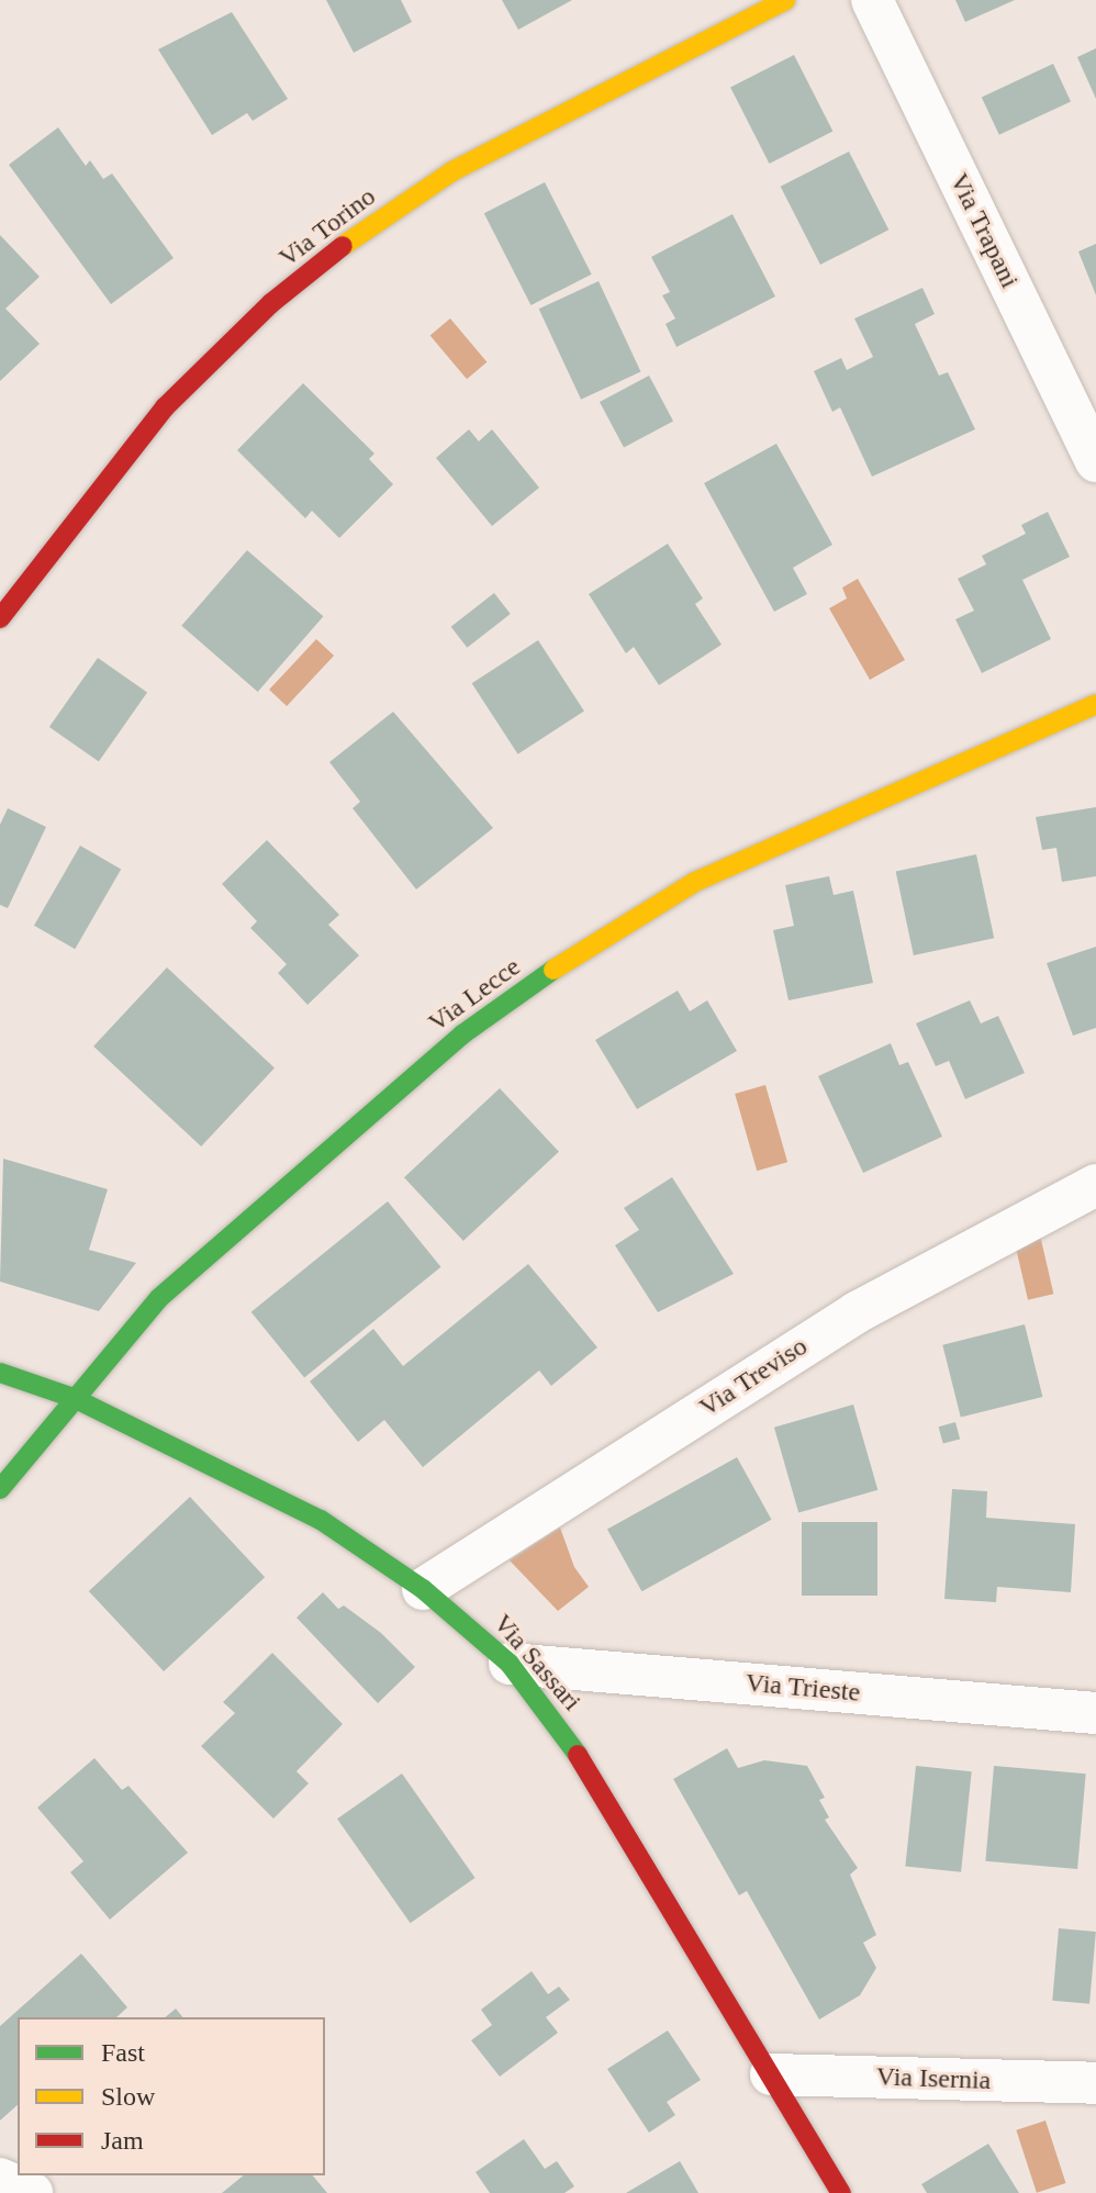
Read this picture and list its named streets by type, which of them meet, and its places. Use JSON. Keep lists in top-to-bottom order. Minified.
{"streets":{"street":["Via Torino","Via Trapani","Via Lecce","Via Treviso","Via Sassari","Via Trieste","Via Isernia"]},"crossings":[["Via Lecce","Via Sassari"],["Via Treviso","Via Sassari"],["Via Sassari","Via Trieste"],["Via Sassari","Via Isernia"]],"legend":["Fast","Slow","Jam"]}
